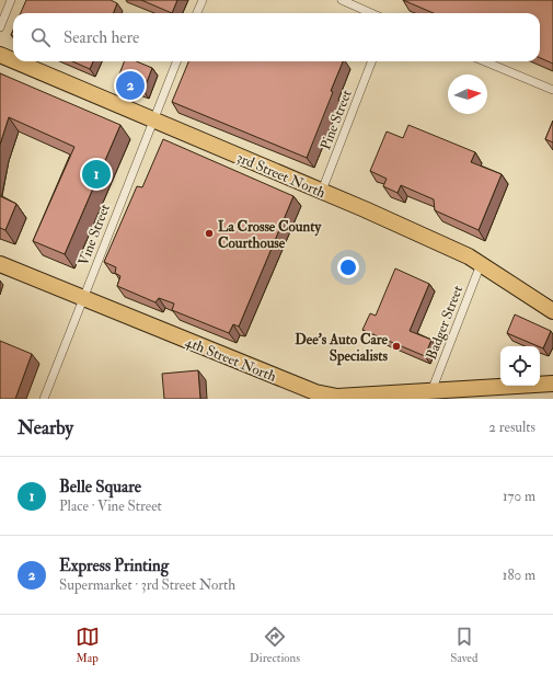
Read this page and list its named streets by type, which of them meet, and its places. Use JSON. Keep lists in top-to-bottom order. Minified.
{"streets":{"highway":["3rd Street North","4th Street North"],"street":["Pine Street","Vine Street","Badger Street"]},"crossings":[["Pine Street","3rd Street North"],["3rd Street North","Vine Street"],["3rd Street North","Badger Street"],["Vine Street","4th Street North"],["Badger Street","4th Street North"]],"places":["La Crosse County Courthouse","Dee's Auto Care Specialists"],"north":"right","page":{"search":"Search here","pins":["2","1"],"heading":["Nearby","2 results"],"list":[{"mark":"1","name":"Belle Square","note":"Place · Vine Street","value":"170 m"},{"mark":"2","name":"Express Printing","note":"Supermarket · 3rd Street North","value":"180 m"}],"nav":["Map","Directions","Saved"]}}
